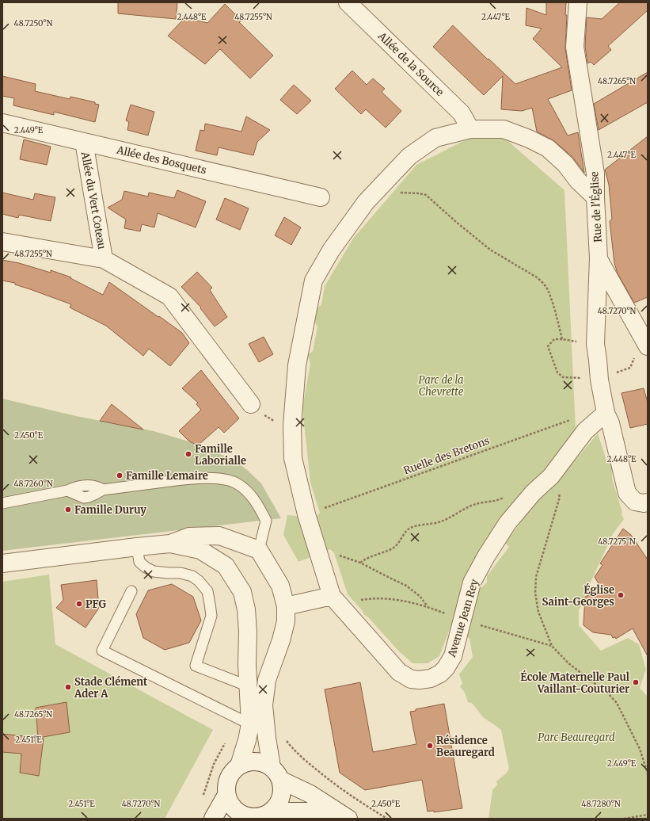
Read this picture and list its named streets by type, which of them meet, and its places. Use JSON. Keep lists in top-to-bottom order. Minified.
{"streets":{"street":["Allée de la Source","Allée des Bosquets","Allée du Vert Coteau","Rue de l'Église","Avenue Jean Rey"],"path":["Ruelle des Bretons"]},"crossings":[["Allée des Bosquets","Allée du Vert Coteau"],["Rue de l'Église","Avenue Jean Rey"],["Ruelle des Bretons","Avenue Jean Rey"]],"parks":["Parc de la Chevrette","Parc Beauregard"],"places":["Famille Laborialle","Famille Lemaire","Famille Duruy","Église Saint-Georges","PFG","École Maternelle Paul Vaillant-Couturier","Stade Clément Ader A","Résidence Beauregard"],"coordinates":["2.448°E","48.7255°N","2.447°E","48.7250°N","48.7265°N","2.449°E","48.7270°N","2.450°E","48.7260°N","48.7275°N","2.451°E","48.7280°N"]}
